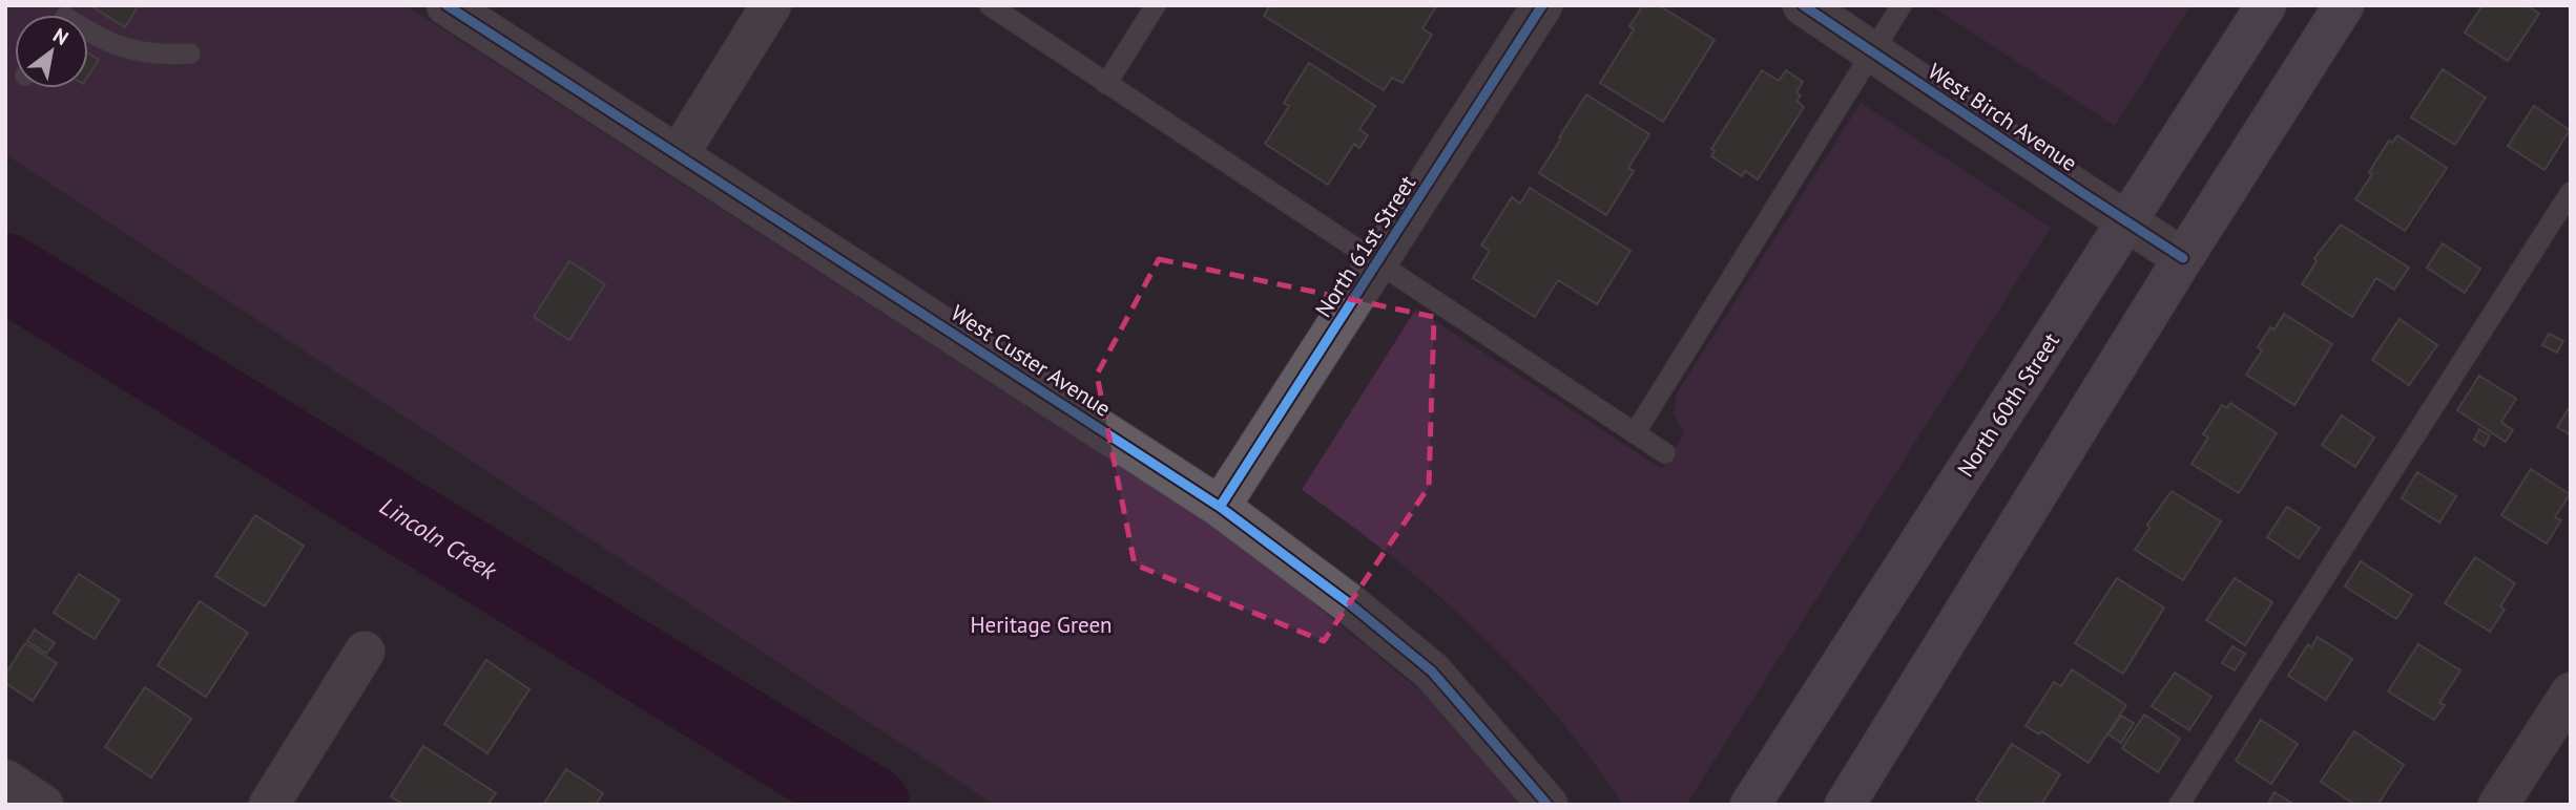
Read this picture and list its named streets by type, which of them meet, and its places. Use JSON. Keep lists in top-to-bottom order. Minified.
{"streets":{"main road":["North 60th Street"],"street":["West Birch Avenue","North 61st Street","West Custer Avenue"]},"crossings":[["West Birch Avenue","North 60th Street"],["North 61st Street","West Custer Avenue"]],"water":["Lincoln Creek"],"parks":["Heritage Green"],"north":"top right"}
